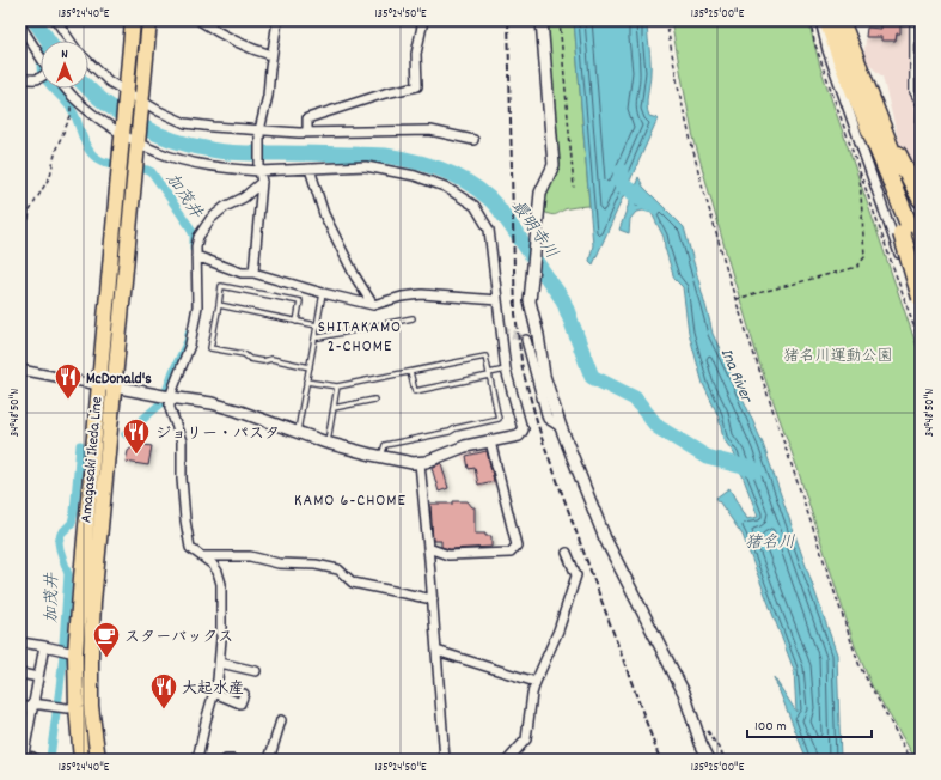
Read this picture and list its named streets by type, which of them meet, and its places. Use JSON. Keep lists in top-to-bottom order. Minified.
{"streets":{"main road":["Amagasaki Ikeda Line"]},"districts":["SHITAKAMO 2-CHOME","KAMO 6-CHOME"],"water":["加茂井","最明寺川","Ina River","猪名川"],"parks":["猪名川運動公園"],"places":{"restaurant":["McDonald's","ジョリー・パスタ","大起水産"],"cafe":["スターバックス"]},"scale_bar":"100 m","north":"top","coordinates":["135°24'40\"E","135°24'50\"E","135°25'00\"E","34°48'50\"N"]}
